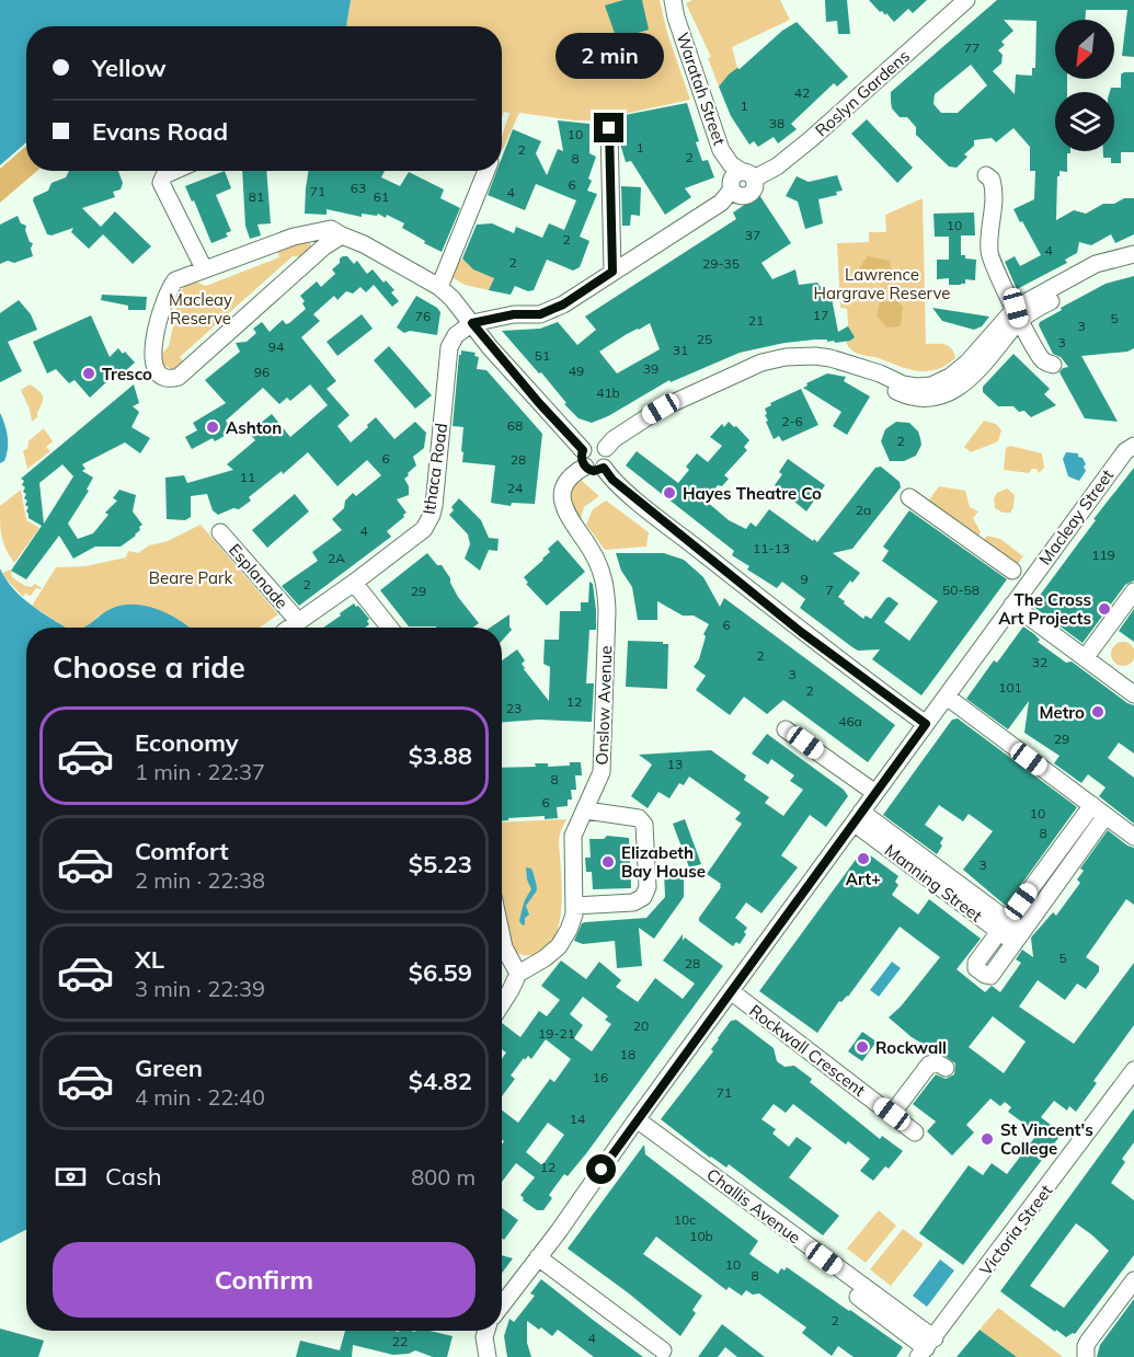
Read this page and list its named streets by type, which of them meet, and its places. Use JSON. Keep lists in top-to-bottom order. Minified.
{"streets":{"street":["Waratah Street","Roslyn Gardens","Ithaca Road","Macleay Street","Esplanade","Onslow Avenue","Manning Street","Rockwall Crescent","Challis Avenue","Victoria Street"]},"crossings":[["Waratah Street","Roslyn Gardens"],["Ithaca Road","Esplanade"],["Macleay Street","Manning Street"],["Macleay Street","Rockwall Crescent"],["Macleay Street","Challis Avenue"],["Challis Avenue","Victoria Street"]],"parks":["Lawrence Hargrave Reserve","Macleay Reserve","Beare Park"],"places":["Tresco","Ashton","Hayes Theatre Co","The Cross Art Projects","Metro","Art+","Elizabeth Bay House","Rockwall","St Vincent's College"],"house_numbers":["77","42","1","38","10","1","2","2","8","6","63","71","4","81","61","10","37","2","4","2","29-35","17","76","5","21","3","25","3","94","31","51","39","49","96","41b","2-6","68","2","6","28","11","24","2a","4","11-13","119","2A","9","2","7","50-58","29","6","2","32","3","101","2","12","23","46a","29","13","8","6","10","8","3","5","28","20","19-21","18","16","71","14","12","10c","10b","10","8","2","4","22"],"north":"bottom left","page":{"banner":["Yellow","Evans Road"],"bubble":"2 min","heading":"Choose a ride","list":[{"name":"Economy","note":"1 min · 22:37","value":"$3.88"},{"name":"Comfort","note":"2 min · 22:38","value":"$5.23"},{"name":"XL","note":"3 min · 22:39","value":"$6.59"},{"name":"Green","note":"4 min · 22:40","value":"$4.82"}],"pay":["Cash","800 m"],"buttons":"Confirm"}}
